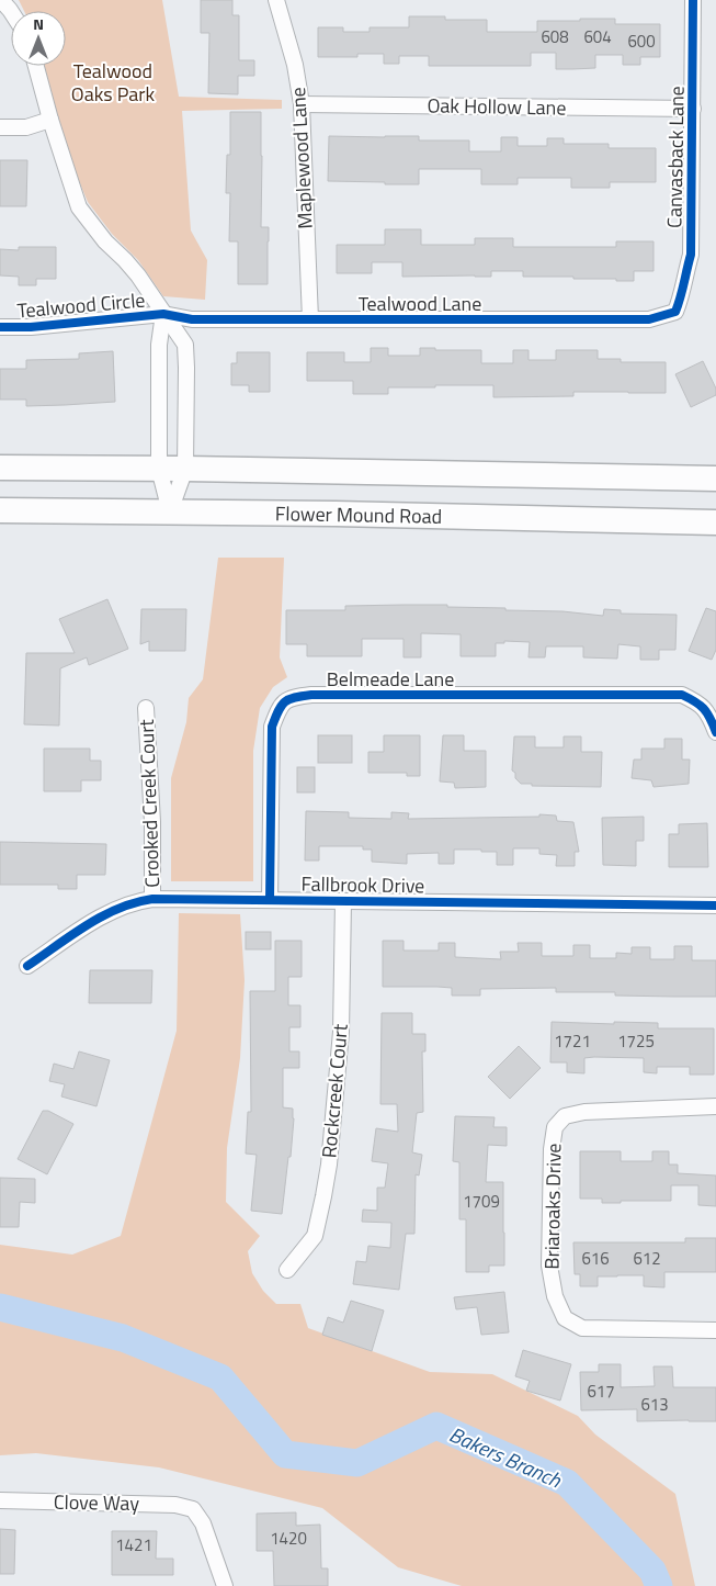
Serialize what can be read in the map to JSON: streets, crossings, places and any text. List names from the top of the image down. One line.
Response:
{"streets":{"main road":["Flower Mound Road"],"street":["Oak Hollow Lane","Canvasback Lane","Maplewood Lane","Tealwood Lane","Tealwood Circle","Belmeade Lane","Crooked Creek Court","Fallbrook Drive","Rockcreek Court","Briaroaks Drive","Clove Way"]},"crossings":[["Oak Hollow Lane","Canvasback Lane"],["Oak Hollow Lane","Maplewood Lane"],["Canvasback Lane","Tealwood Lane"],["Maplewood Lane","Tealwood Lane"],["Tealwood Lane","Tealwood Circle"],["Belmeade Lane","Fallbrook Drive"],["Crooked Creek Court","Fallbrook Drive"],["Fallbrook Drive","Rockcreek Court"]],"water":["Bakers Branch"],"parks":["Tealwood Oaks Park"],"house_numbers":["608","604","600","1721","1725","1709","616","612","617","613","1420","1421"],"north":"top"}
